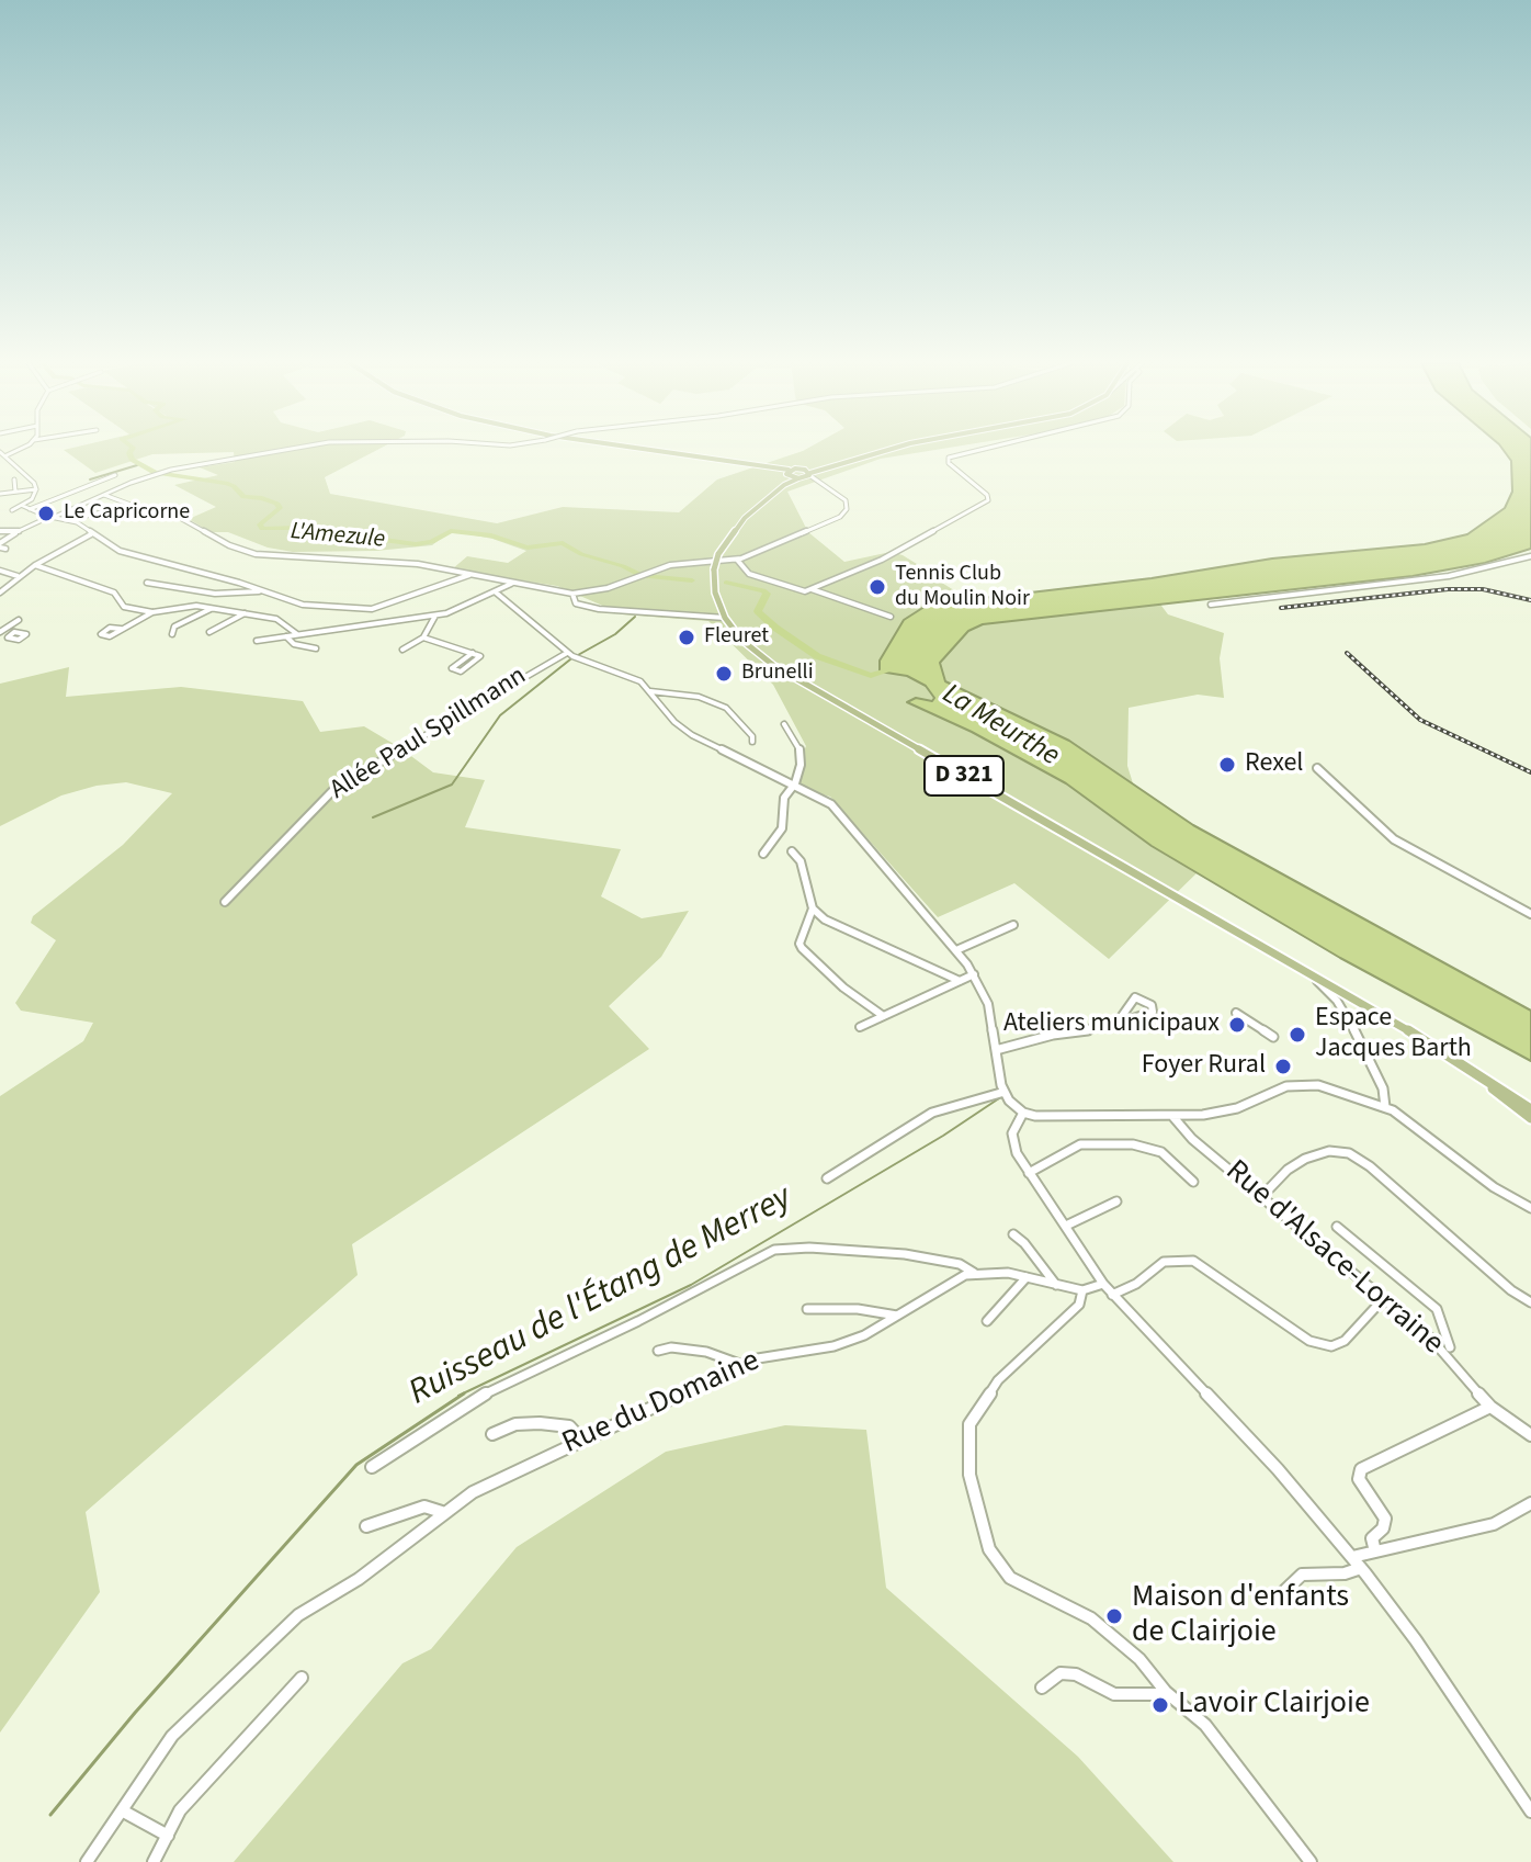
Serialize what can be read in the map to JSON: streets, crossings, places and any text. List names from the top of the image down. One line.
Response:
{"streets":{"main road":["D 321"],"street":["Allée Paul Spillmann","Rue d'Alsace-Lorraine","Rue du Domaine"]},"water":["L'Amezule","La Meurthe","Ruisseau de l'Étang de Merrey"],"places":["Le Capricorne","Tennis Club du Moulin Noir","Fleuret","Brunelli","Rexel","Ateliers municipaux","Espace Jacques Barth","Foyer Rural","Maison d'enfants de Clairjoie","Lavoir Clairjoie"]}
